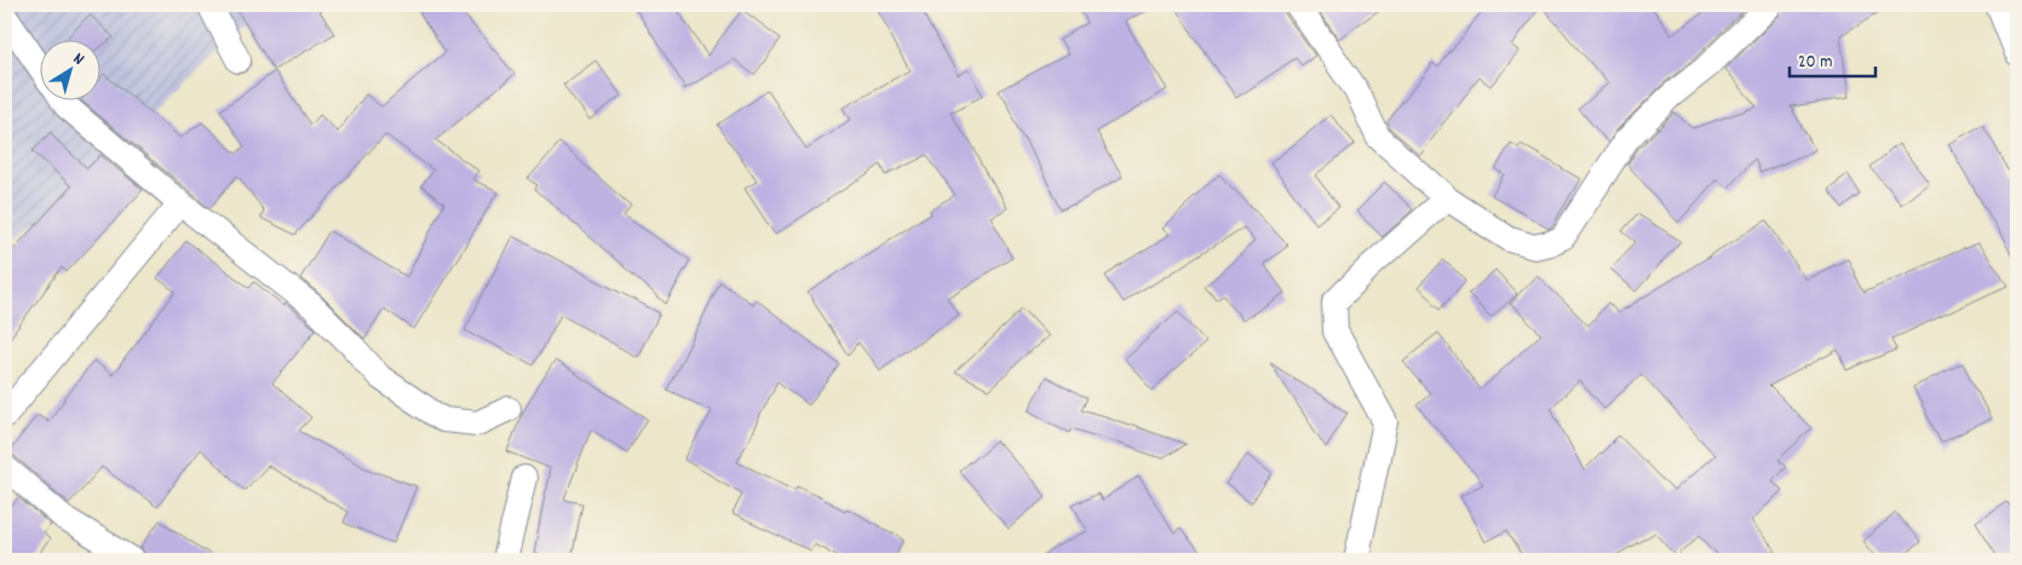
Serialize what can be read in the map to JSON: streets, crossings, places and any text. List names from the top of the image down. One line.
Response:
{"scale_bar":"20 m","north":"top right"}
